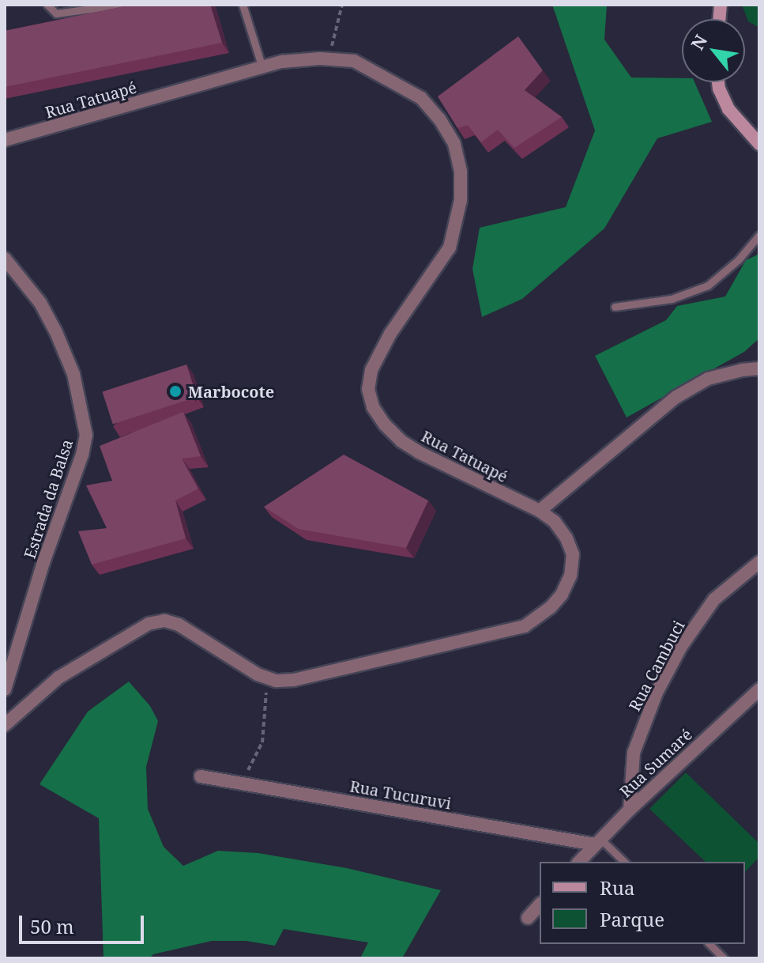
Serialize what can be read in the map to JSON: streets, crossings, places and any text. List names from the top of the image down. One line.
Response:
{"streets":{"street":["Rua Tatuapé","Estrada da Balsa","Rua Cambuci","Rua Sumaré","Rua Tucuruvi"]},"crossings":[["Rua Cambuci","Rua Sumaré"],["Rua Sumaré","Rua Tucuruvi"]],"places":["Marbocote"],"legend":["Rua","Parque"],"scale_bar":"50 m","north":"top left"}
